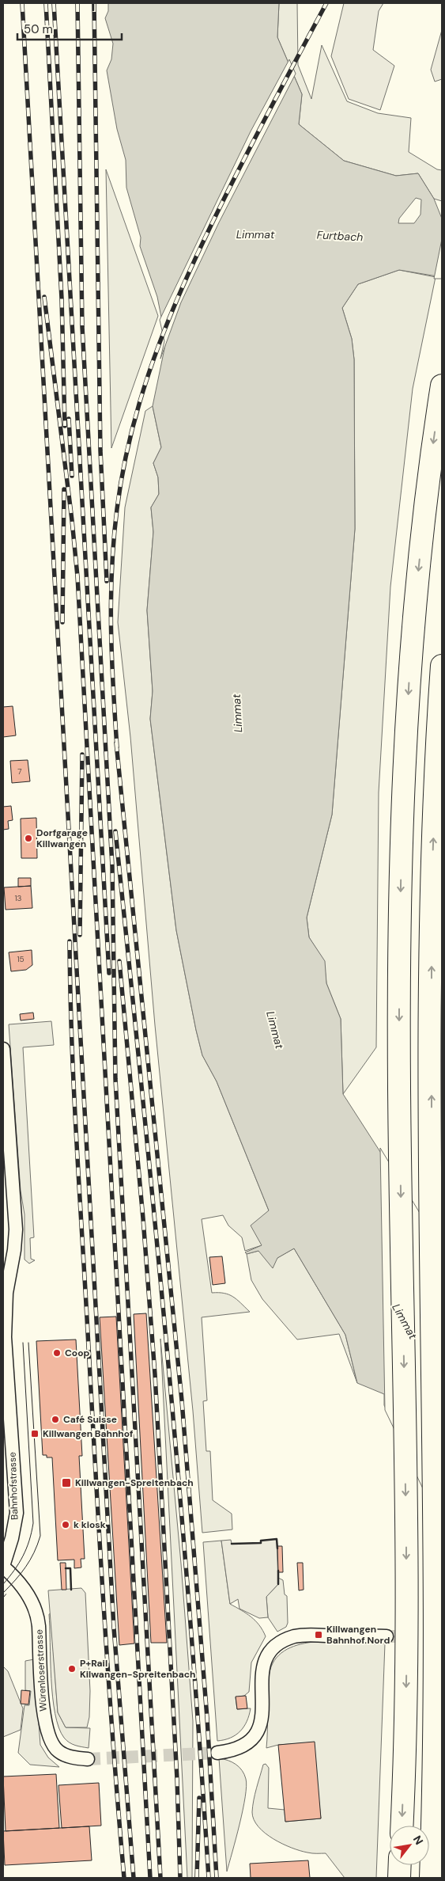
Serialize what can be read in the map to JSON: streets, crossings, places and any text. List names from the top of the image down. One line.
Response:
{"streets":{"street":["Bahnhofstrasse","Würenloserstrasse"]},"crossings":[["Bahnhofstrasse","Würenloserstrasse"]],"water":["Limmat","Furtbach"],"places":{"other":["Dorfgarage Killwangen","Coop","Café Suisse","k kiosk","P+Rail Kilwangen-Spreitenbach"],"transit":["Killwangen Bahnhof","Killwangen-Spreitenbach","Killwangen Bahnhof Nord"]},"house_numbers":["7","13","15"],"scale_bar":"50 m","north":"top right"}
